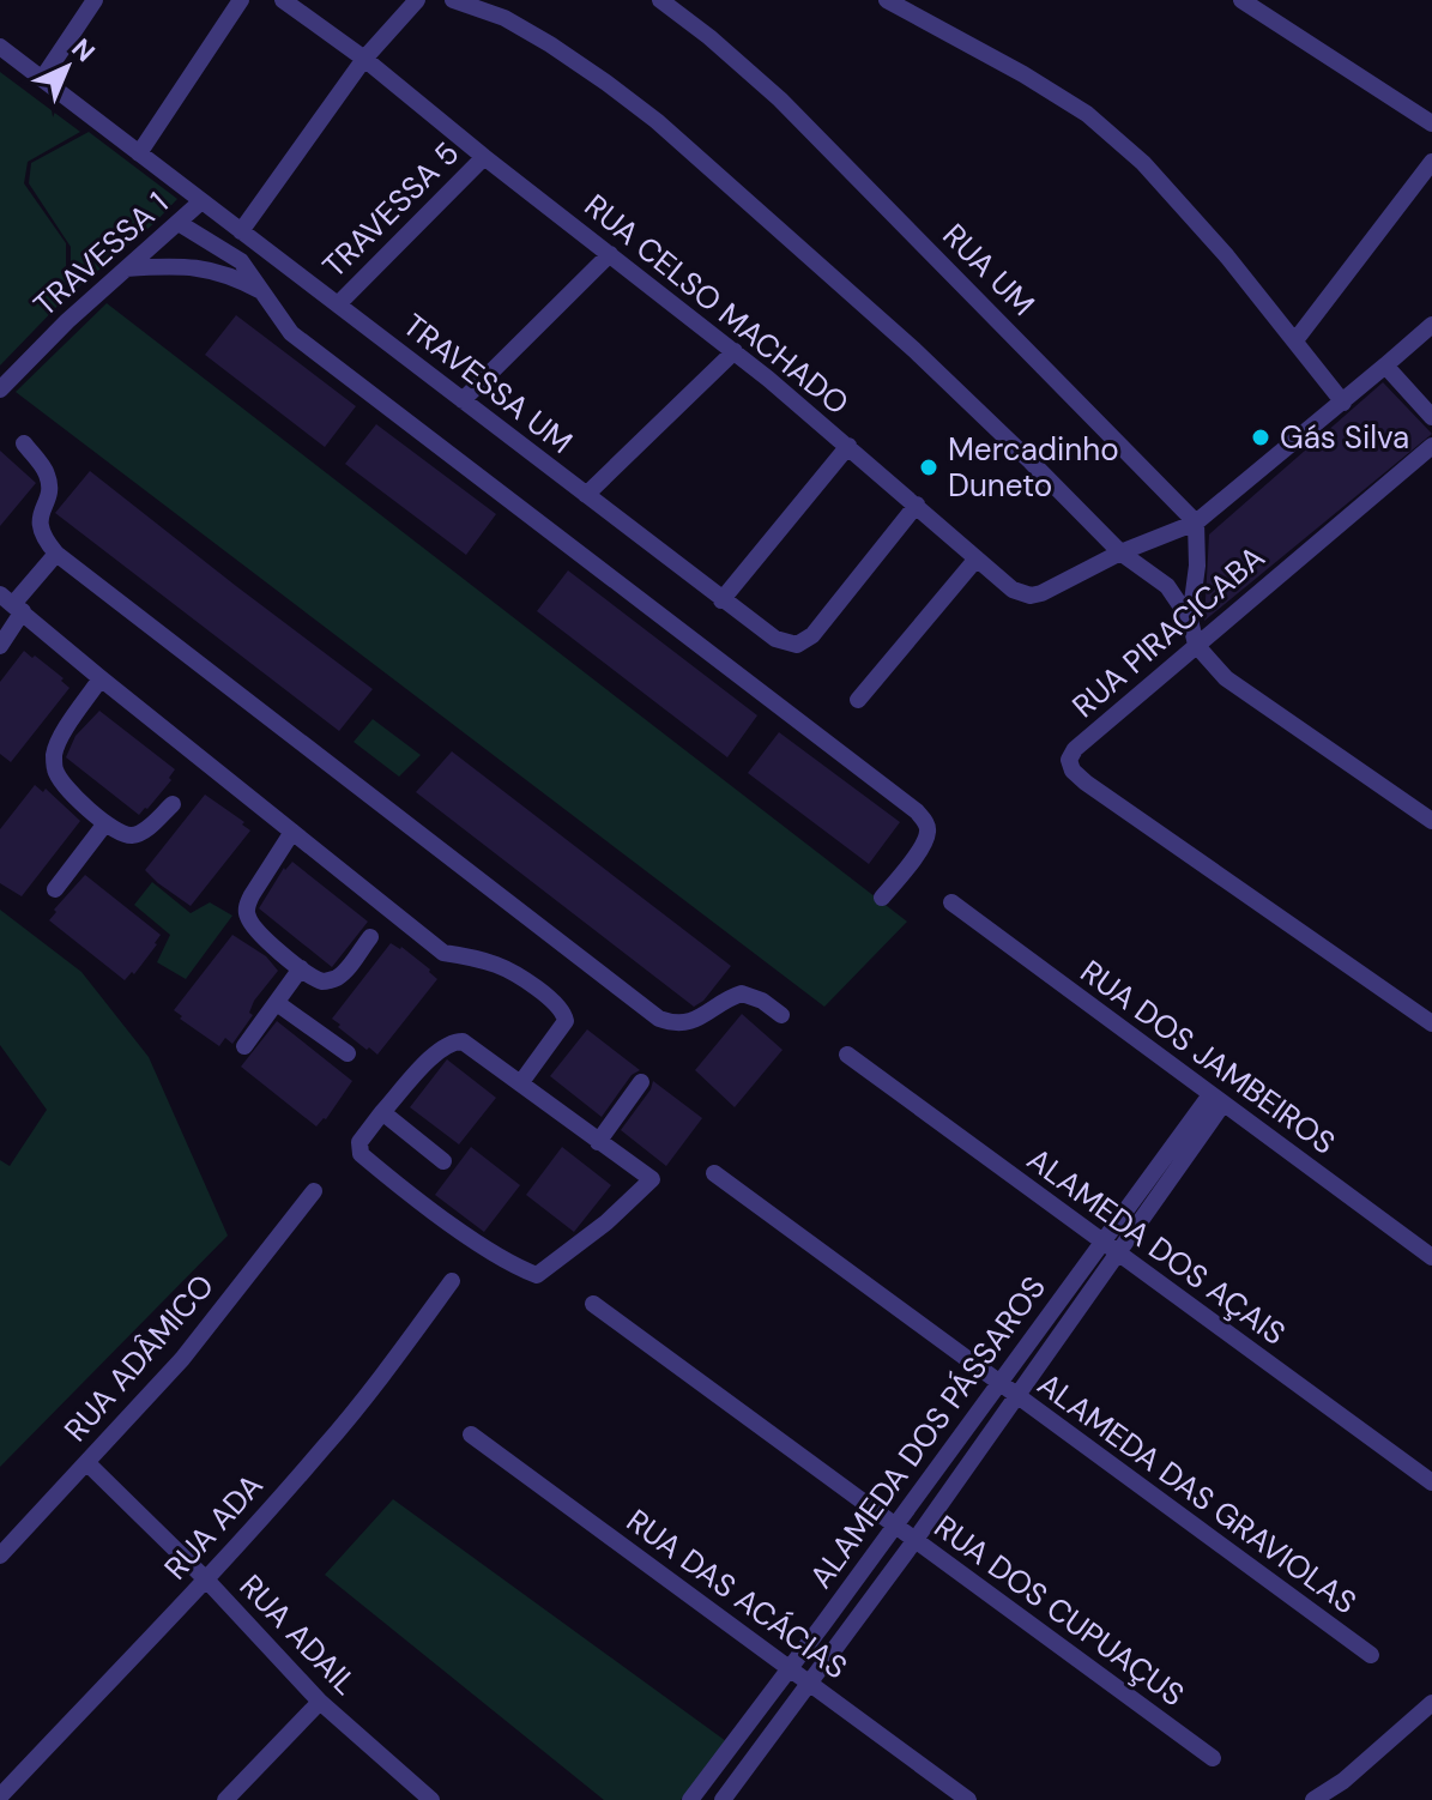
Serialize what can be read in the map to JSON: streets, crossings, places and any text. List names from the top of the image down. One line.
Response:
{"streets":{"street":["TRAVESSA 5","TRAVESSA 1","RUA UM","RUA CELSO MACHADO","TRAVESSA UM","RUA PIRACICABA","RUA DOS JAMBEIROS","ALAMEDA DOS AÇAIS","RUA ADÂMICO","ALAMEDA DOS PÁSSAROS","ALAMEDA DAS GRAVIOLAS","RUA ADA","RUA DAS ACÁCIAS","RUA DOS CUPUAÇUS","RUA ADAIL"]},"crossings":[["TRAVESSA 5","RUA CELSO MACHADO"],["TRAVESSA 5","TRAVESSA UM"],["TRAVESSA 1","TRAVESSA UM"],["RUA CELSO MACHADO","TRAVESSA UM"],["RUA DOS JAMBEIROS","ALAMEDA DOS PÁSSAROS"],["ALAMEDA DOS AÇAIS","ALAMEDA DOS PÁSSAROS"],["RUA ADÂMICO","RUA ADAIL"],["ALAMEDA DOS PÁSSAROS","ALAMEDA DAS GRAVIOLAS"],["ALAMEDA DOS PÁSSAROS","RUA DAS ACÁCIAS"],["ALAMEDA DOS PÁSSAROS","RUA DOS CUPUAÇUS"],["RUA ADA","RUA ADAIL"]],"places":["Gás Silva","Mercadinho Duneto"],"north":"top right"}
